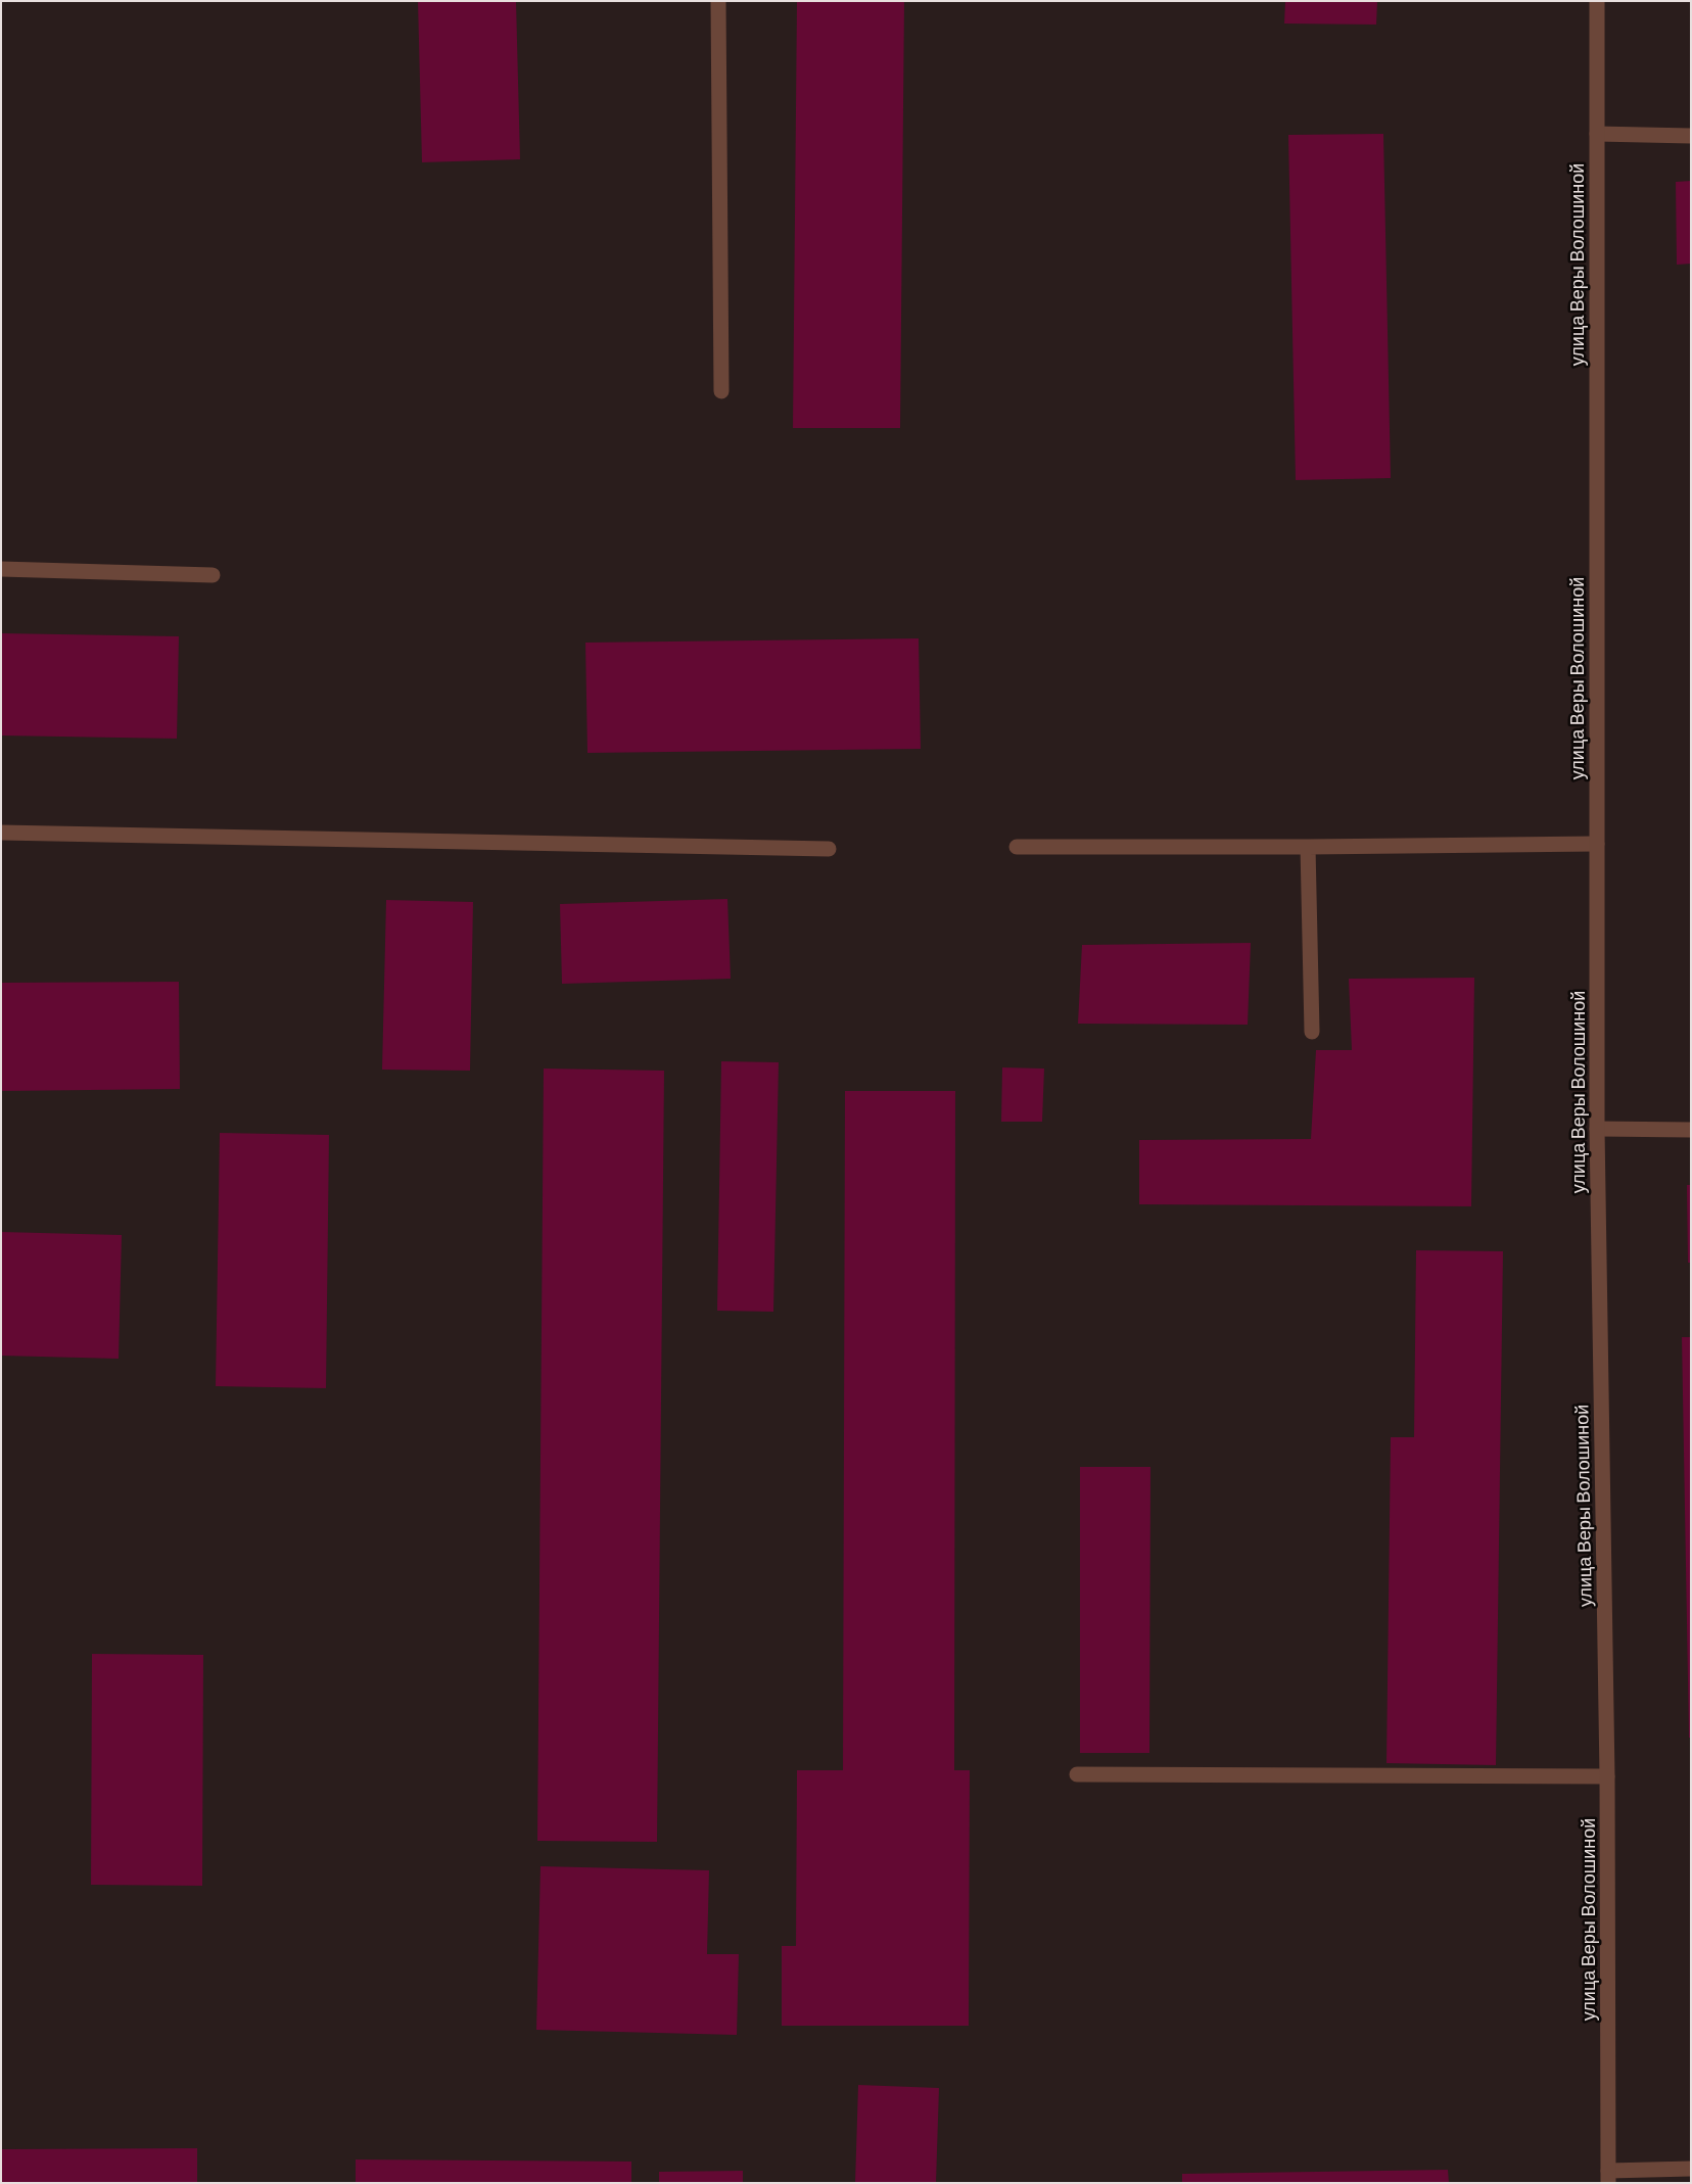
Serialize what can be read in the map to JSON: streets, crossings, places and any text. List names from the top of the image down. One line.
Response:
{"streets":{"street":["улица Веры Волошиной"]}}
